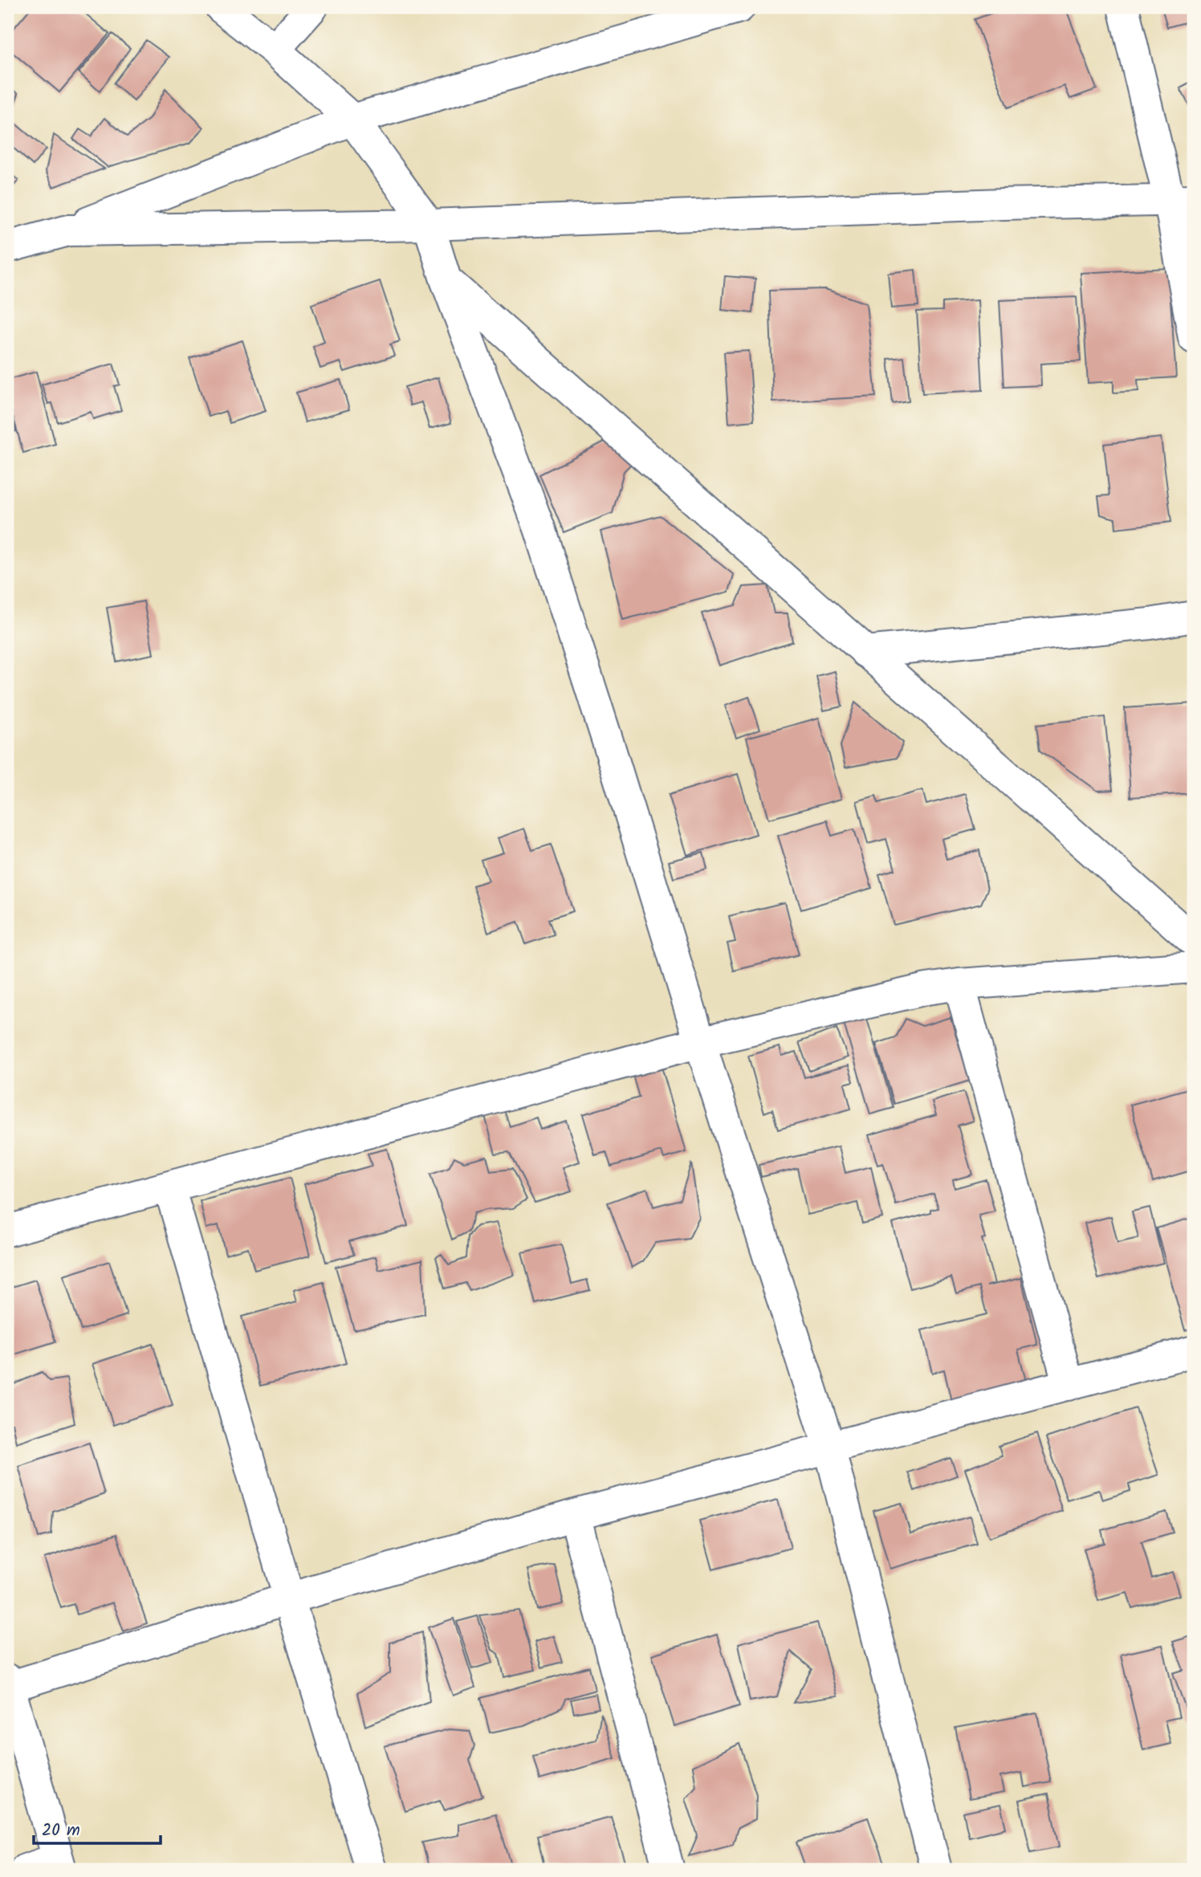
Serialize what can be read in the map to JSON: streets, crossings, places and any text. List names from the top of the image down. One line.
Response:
{"scale_bar":"20 m"}
